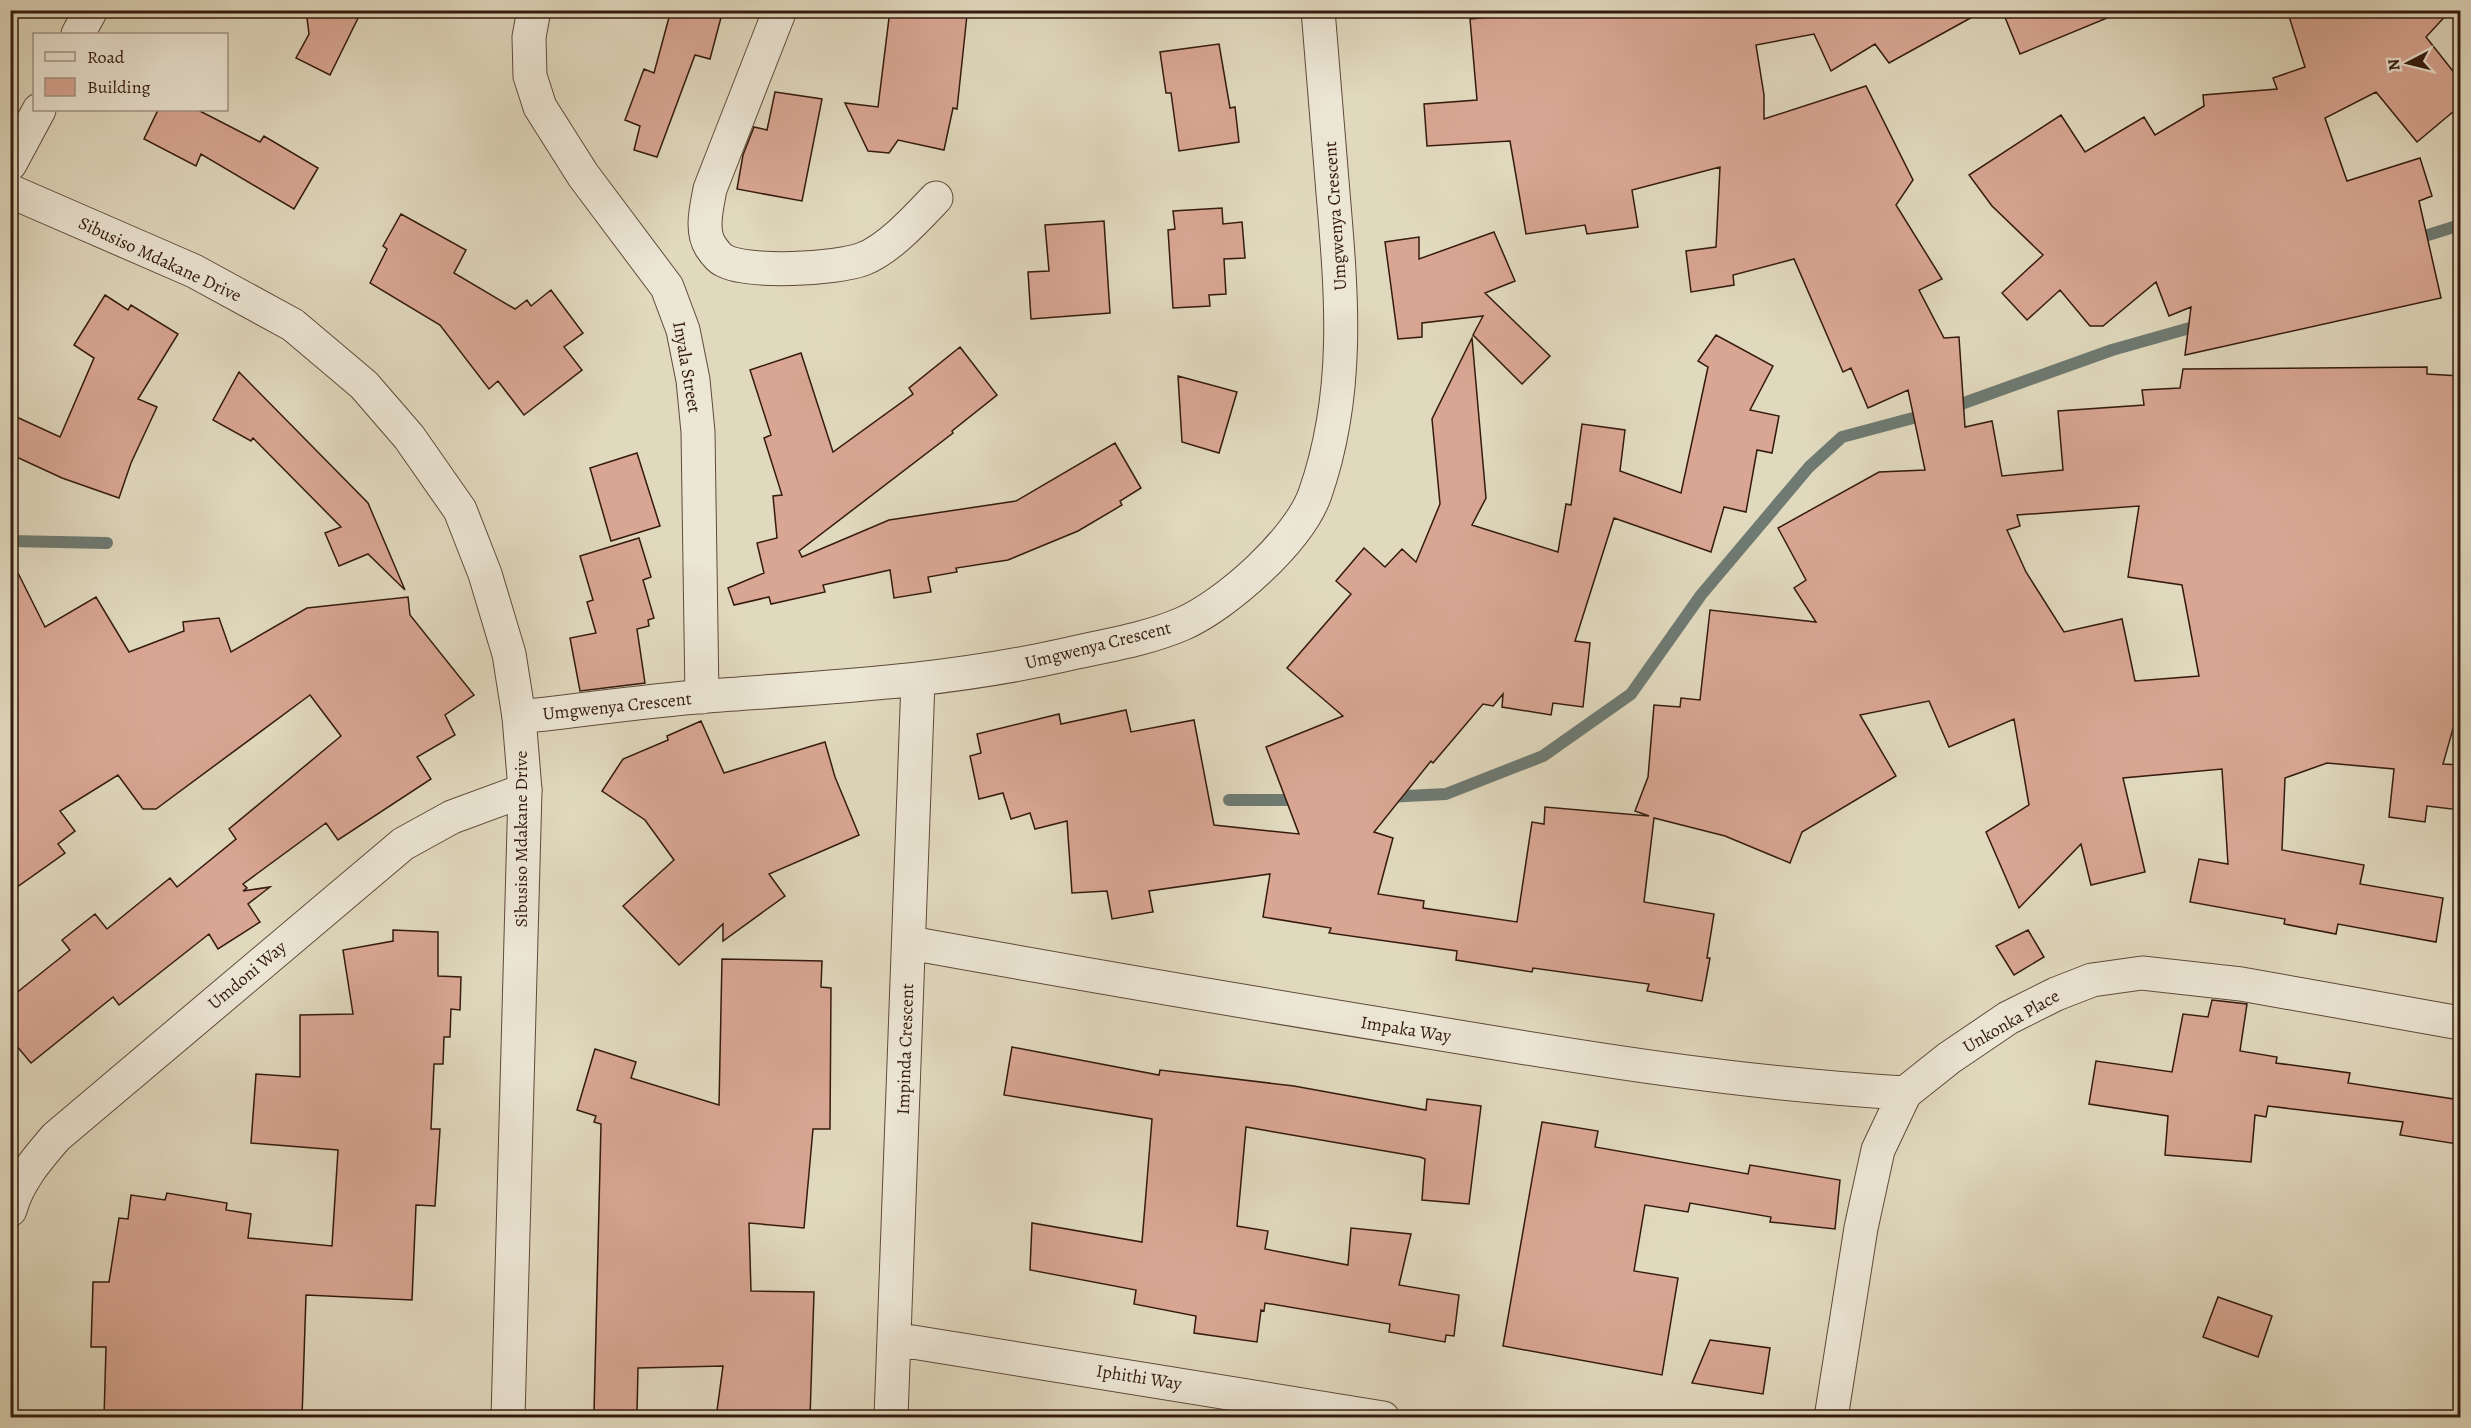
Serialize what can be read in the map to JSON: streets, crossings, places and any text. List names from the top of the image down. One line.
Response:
{"streets":{"street":["Umgwenya Crescent","Sibusiso Mdakane Drive","Inyala Street","Umdoni Way","Unkonka Place","Impaka Way","Impinda Crescent","Iphithi Way"]},"crossings":[["Umgwenya Crescent","Sibusiso Mdakane Drive"],["Umgwenya Crescent","Inyala Street"],["Umgwenya Crescent","Impinda Crescent"],["Sibusiso Mdakane Drive","Umdoni Way"],["Unkonka Place","Impaka Way"],["Impaka Way","Impinda Crescent"],["Impinda Crescent","Iphithi Way"]],"legend":["Road","Building"],"north":"left"}
